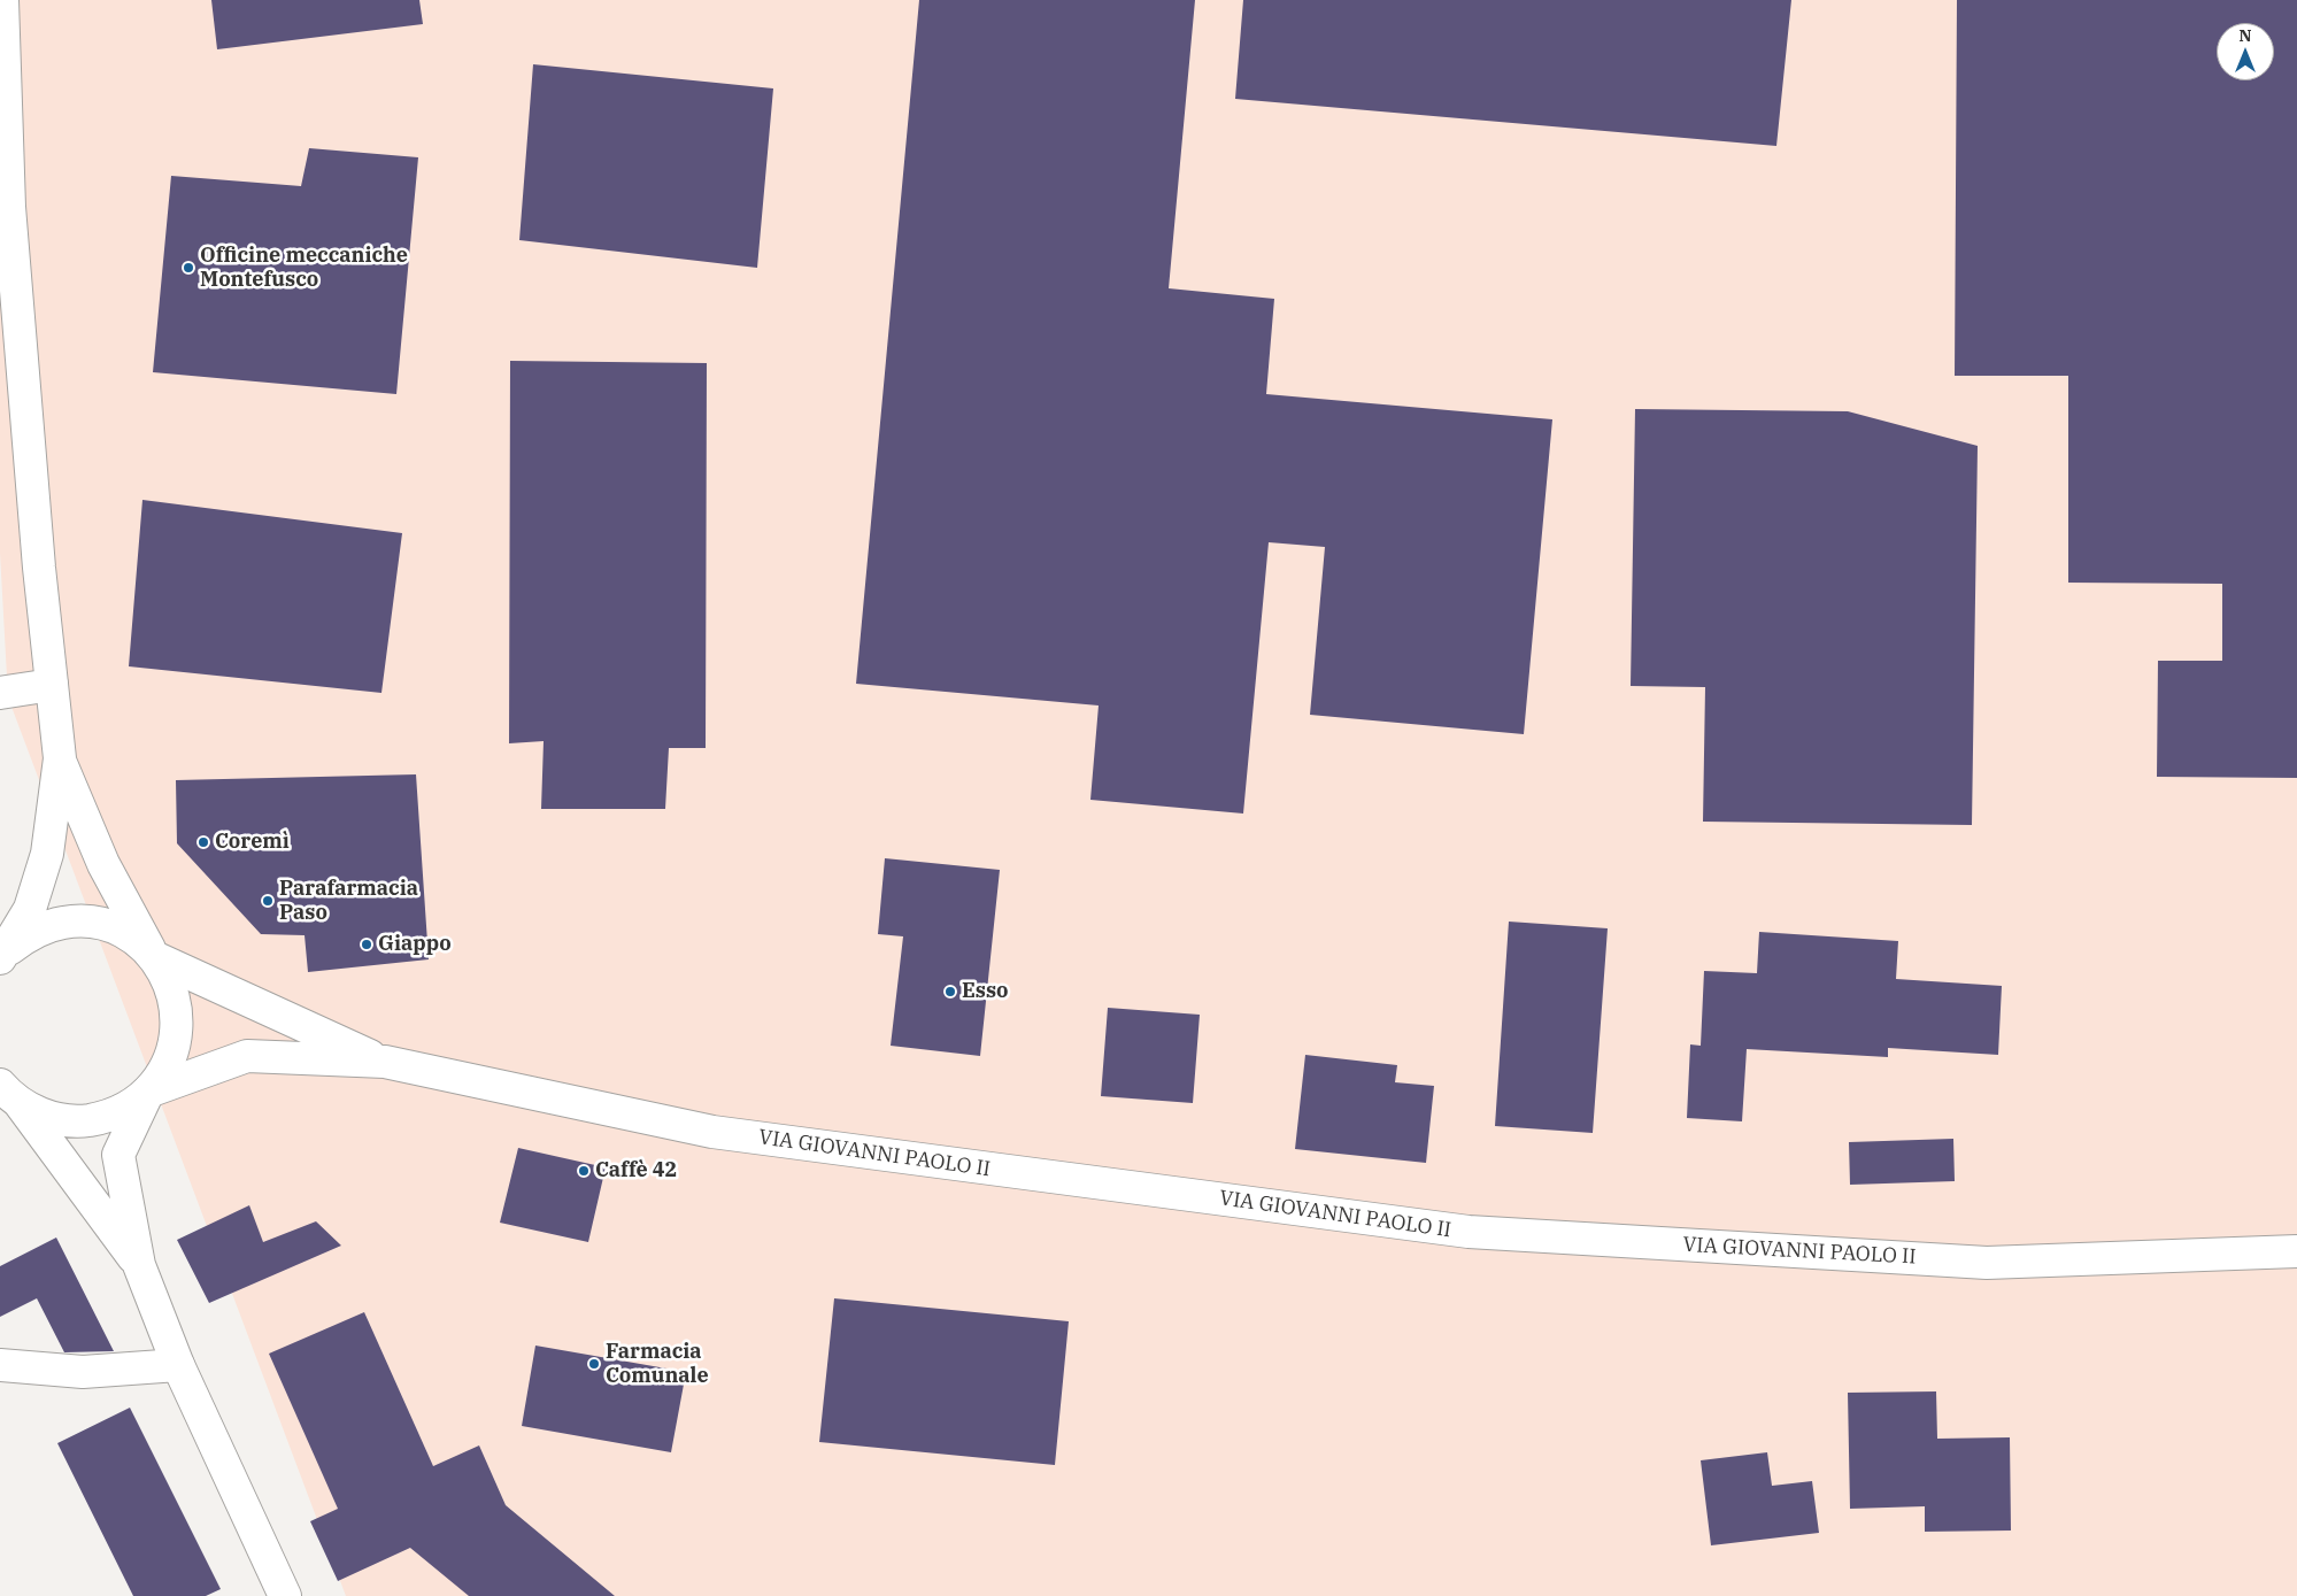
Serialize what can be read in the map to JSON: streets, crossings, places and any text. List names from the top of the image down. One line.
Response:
{"streets":{"street":["VIA GIOVANNI PAOLO II"]},"places":["Officine meccaniche Montefusco","Coremì","Parafarmacia Paso","Giappo","Esso","Caffè 42","Farmacia Comunale"],"north":"top"}
